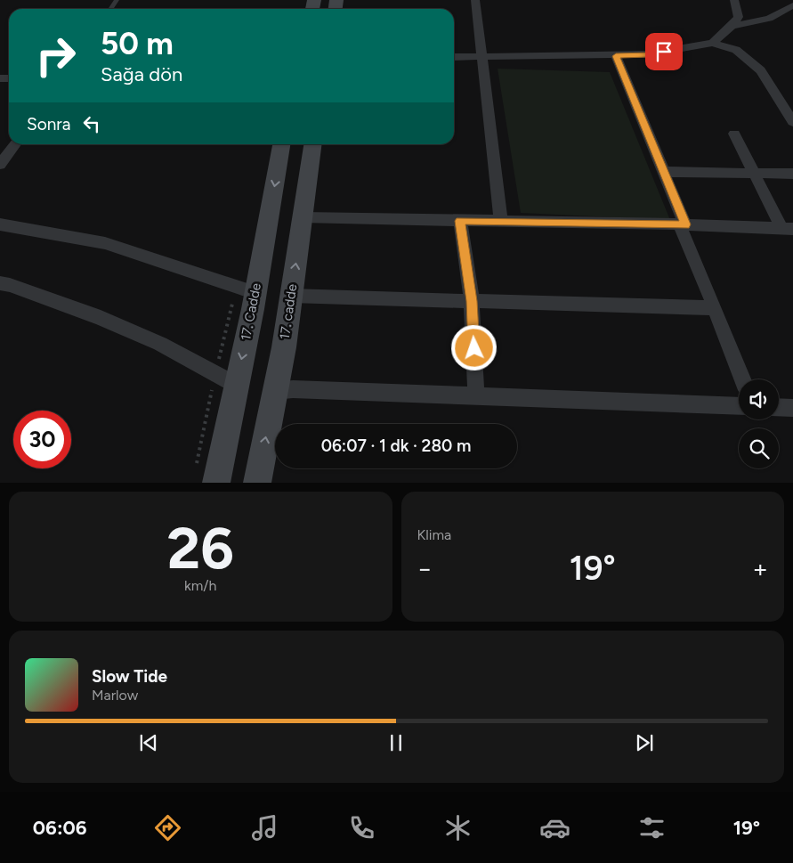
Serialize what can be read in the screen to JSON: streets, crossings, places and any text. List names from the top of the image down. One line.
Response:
{"streets":{"street":["17. Cadde","17. cadde"]},"one_way":["17. Cadde"],"page":{"turn":["50 m","Sağa dön"],"then":"Sonra","limit":"30","trip":"06:07 · 1 dk · 280 m","tile":[["26","km/h"],"Klima"],"heat":["−","19°","+"],"song":["Slow Tide","Marlow"],"tabs":["06:06","19°"]}}
